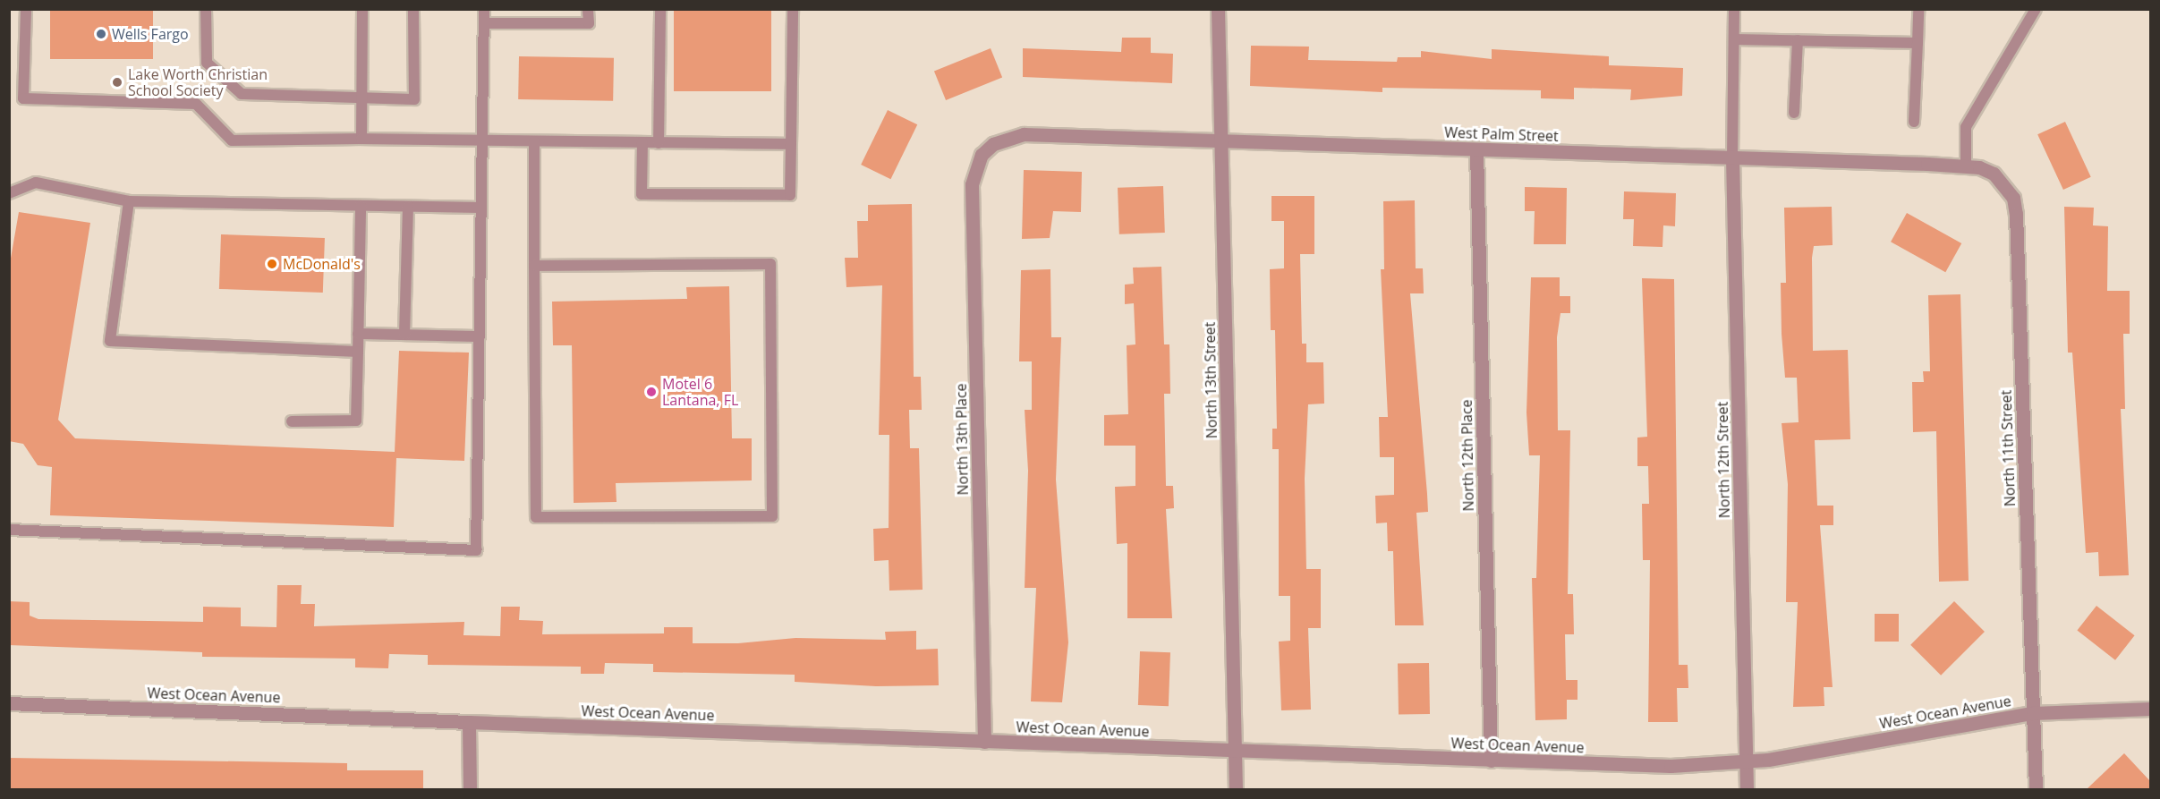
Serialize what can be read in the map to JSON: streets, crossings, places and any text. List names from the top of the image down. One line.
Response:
{"streets":{"street":["West Palm Street","North 13th Street","North 13th Place","North 11th Street","North 12th Place","North 12th Street","West Ocean Avenue"]},"crossings":[["West Palm Street","North 13th Street"],["West Palm Street","North 13th Place"],["West Palm Street","North 11th Street"],["West Palm Street","North 12th Place"],["West Palm Street","North 12th Street"],["North 13th Street","West Ocean Avenue"],["North 13th Place","West Ocean Avenue"],["North 11th Street","West Ocean Avenue"],["North 12th Place","West Ocean Avenue"],["North 12th Street","West Ocean Avenue"]],"places":["Wells Fargo","Lake Worth Christian School Society","McDonald's","Motel 6 Lantana, FL"]}
